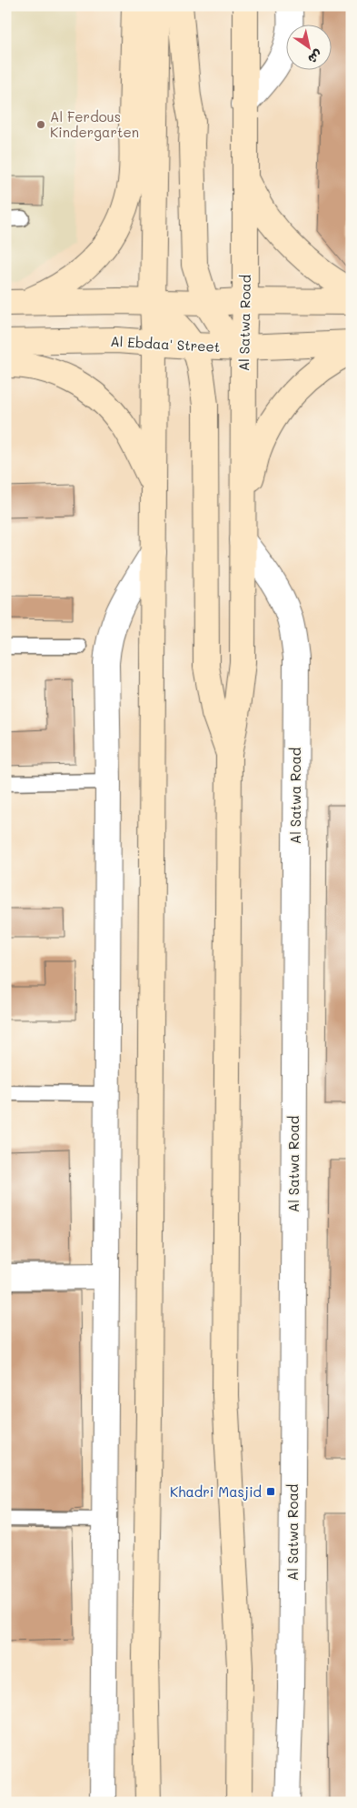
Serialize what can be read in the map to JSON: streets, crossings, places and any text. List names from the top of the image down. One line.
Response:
{"streets":{"main road":["Al Satwa Road","Al Ebdaa' Street"]},"crossings":[["Al Satwa Road","Al Ebdaa' Street"]],"places":{"other":["Al Ferdous Kindergarten"],"transit":["Khadri Masjid"]},"north":"bottom right"}
